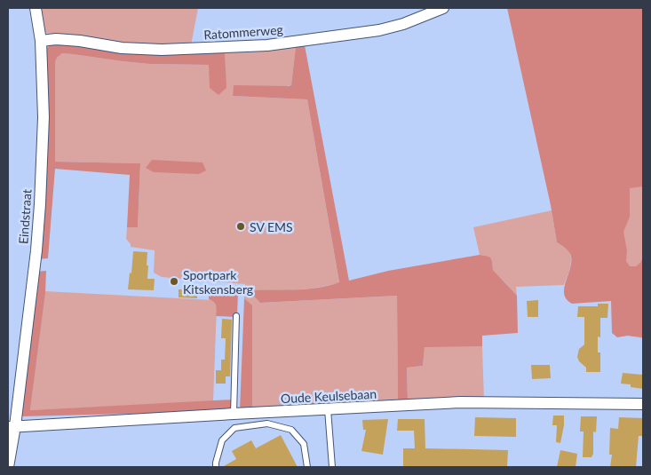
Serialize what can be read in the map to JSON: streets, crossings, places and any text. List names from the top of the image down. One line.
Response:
{"streets":{"street":["Ratommerweg","Eindstraat","Oude Keulsebaan"]},"crossings":[["Ratommerweg","Eindstraat"],["Eindstraat","Oude Keulsebaan"]],"places":["SV EMS","Sportpark Kitskensberg"]}
